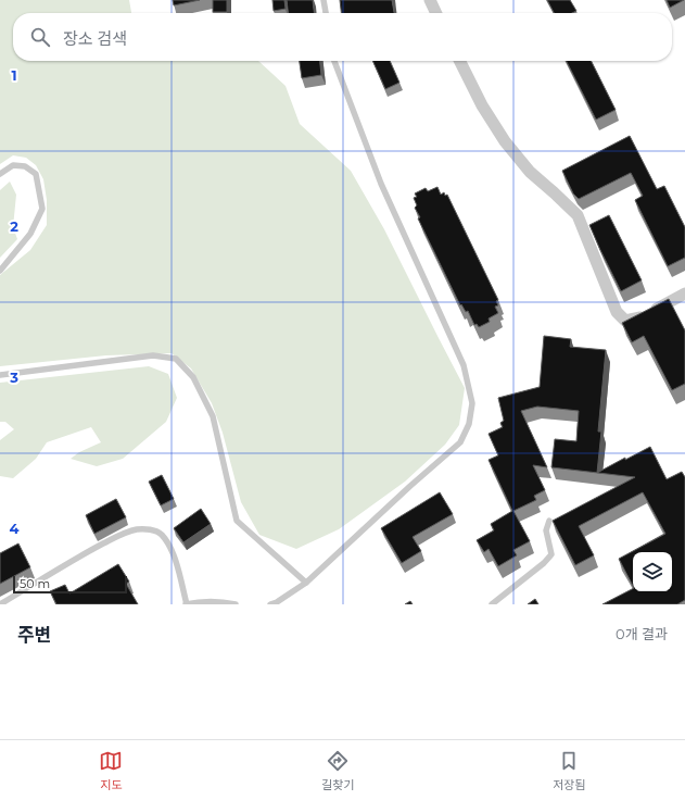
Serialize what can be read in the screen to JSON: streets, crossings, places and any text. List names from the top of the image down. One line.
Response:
{"scale_bar":"50 m","page":{"search":"장소 검색","scale":"50 m","heading":["주변","0개 결과"],"nav":["지도","길찾기","저장됨"]},"grid":{"rows":["1","2","3","4"]}}
